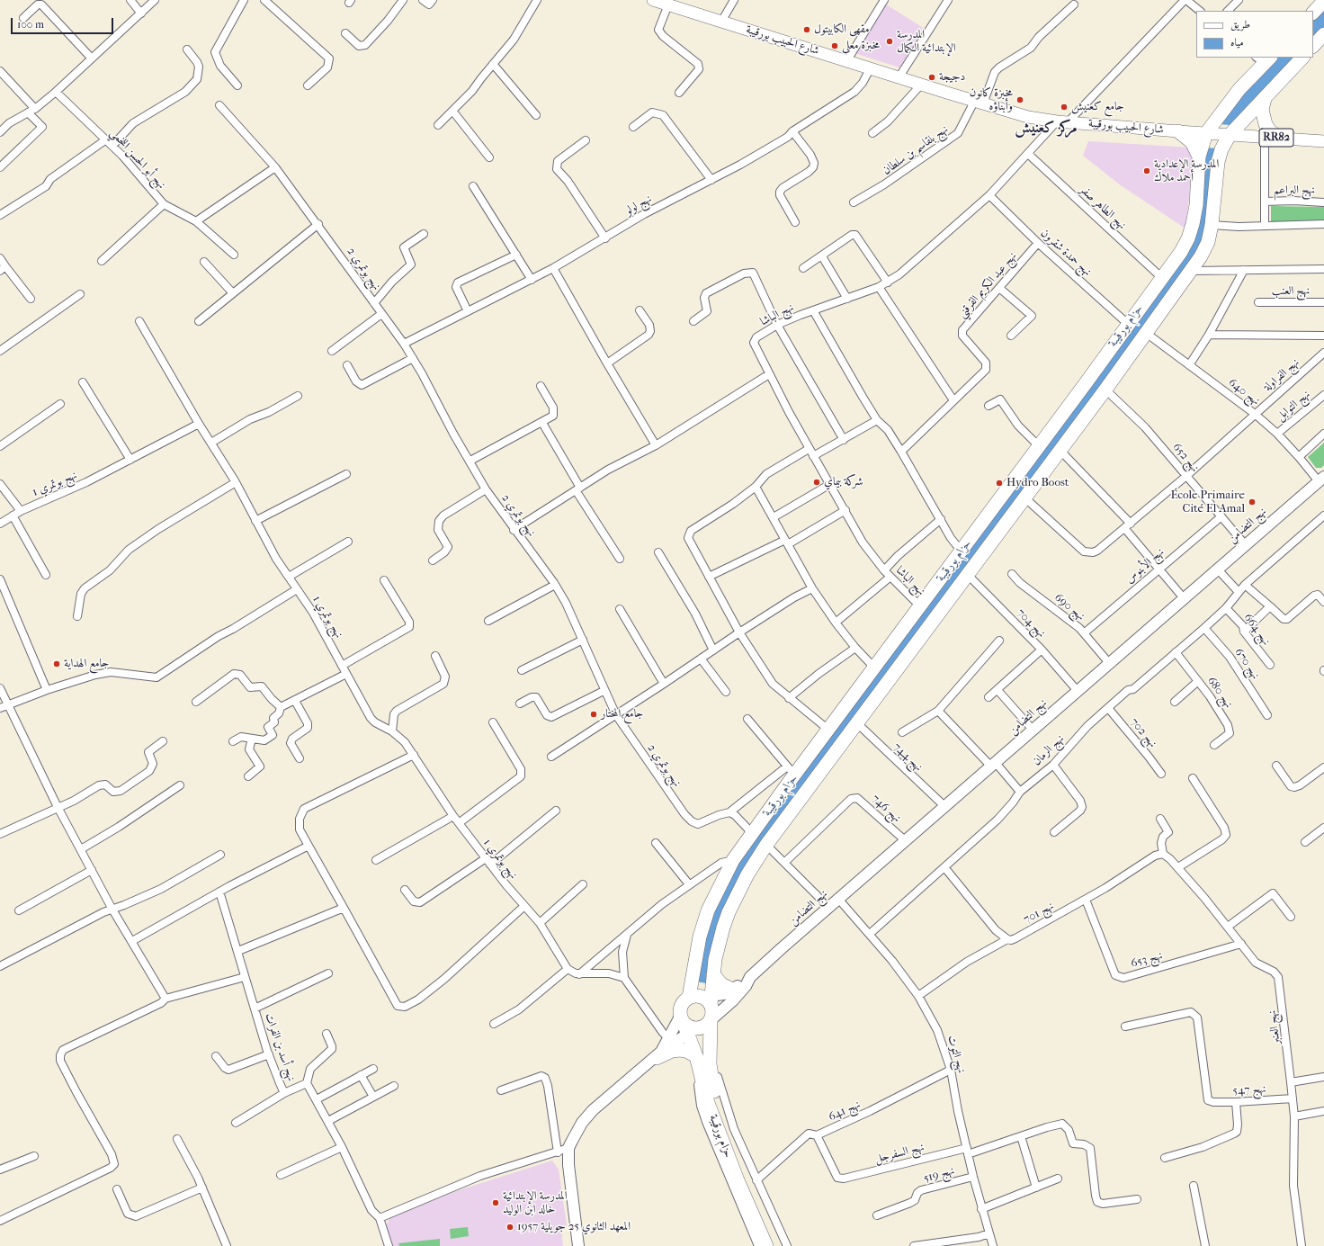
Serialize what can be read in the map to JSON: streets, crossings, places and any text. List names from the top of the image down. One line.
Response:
{"streets":{"highway":["حزام بورقيبة"],"main road":["شارع الحبيب بورقيبة","RR82"],"street":["نهج بلقاسم بن سلطان","نهج أبو الحسن اللخمي","نهج البراعم","نهج لولو","نهج الطاهر صفر","نهج حمدة شقرون","نهج بوتمري 2","نهج عبد الكريم القرقني","نهج العنب","نهج الباشا","نهج الفراولة","نهج 640","نهج التوابل","نهج 652","نهج بوتمري 1","نهج التضامن","نهج الأبنوس","نهج 690","نهج 704","نهج 664","نهج 670","نهج 680","نهج 702","نهج الرمان","نهج 744","نهج 746","نهج 701","نهج 653","نهج العنبر","نهج أسد بن الفرات","نهج التوت","نهج 547","نهج 641","نهج السفرجل","نهج 519"]},"crossings":[["شارع الحبيب بورقيبة","RR82"],["شارع الحبيب بورقيبة","نهج بلقاسم بن سلطان"],["شارع الحبيب بورقيبة","نهج لولو"],["شارع الحبيب بورقيبة","نهج الباشا"],["نهج لولو","نهج بوتمري 2"],["نهج الطاهر صفر","نهج الباشا"],["نهج حمدة شقرون","نهج عبد الكريم القرقني"],["نهج حمدة شقرون","نهج الباشا"],["نهج الفراولة","نهج 640"],["نهج الفراولة","نهج 652"],["نهج 640","نهج التوابل"],["نهج 640","نهج التضامن"],["نهج 652","نهج التضامن"],["نهج 652","نهج الأبنوس"],["نهج التضامن","نهج 690"],["نهج التضامن","نهج 704"],["نهج التضامن","نهج 744"],["نهج التضامن","نهج 746"],["نهج التضامن","نهج التوت"],["نهج التضامن","حزام بورقيبة"],["نهج الأبنوس","نهج 690"],["نهج 664","نهج الرمان"],["نهج 670","نهج الرمان"],["نهج 680","نهج الرمان"],["نهج 702","نهج الرمان"],["نهج الرمان","نهج التوت"],["نهج 701","نهج 653"],["نهج 701","نهج العنبر"],["نهج 701","نهج التوت"],["نهج 653","نهج العنبر"],["نهج العنبر","نهج 547"],["نهج التوت","نهج 641"],["نهج التوت","نهج السفرجل"],["نهج التوت","نهج 519"],["نهج 641","نهج السفرجل"]],"districts":["مركز كعنيش"],"water":["حزام بورقيبة"],"places":["مقهى الكابيتول","المدرسة الإبتدائية الكمال","مخبزة معلى","دجيجة","مخبزة كانون وأبناؤه","جامع كعنيش","المدرسة الإعدادية أحمد ملاك","شركة بيماي","Hydro Boost","École Primaire Cité El Amal","جامع الهداية","جامع المختار","المدرسة الإبتدائية خالد ابن الوليد","المعهد الثانوي 25 جويلية 1957"],"legend":["طريق","مياه"],"scale_bar":"100 m"}
